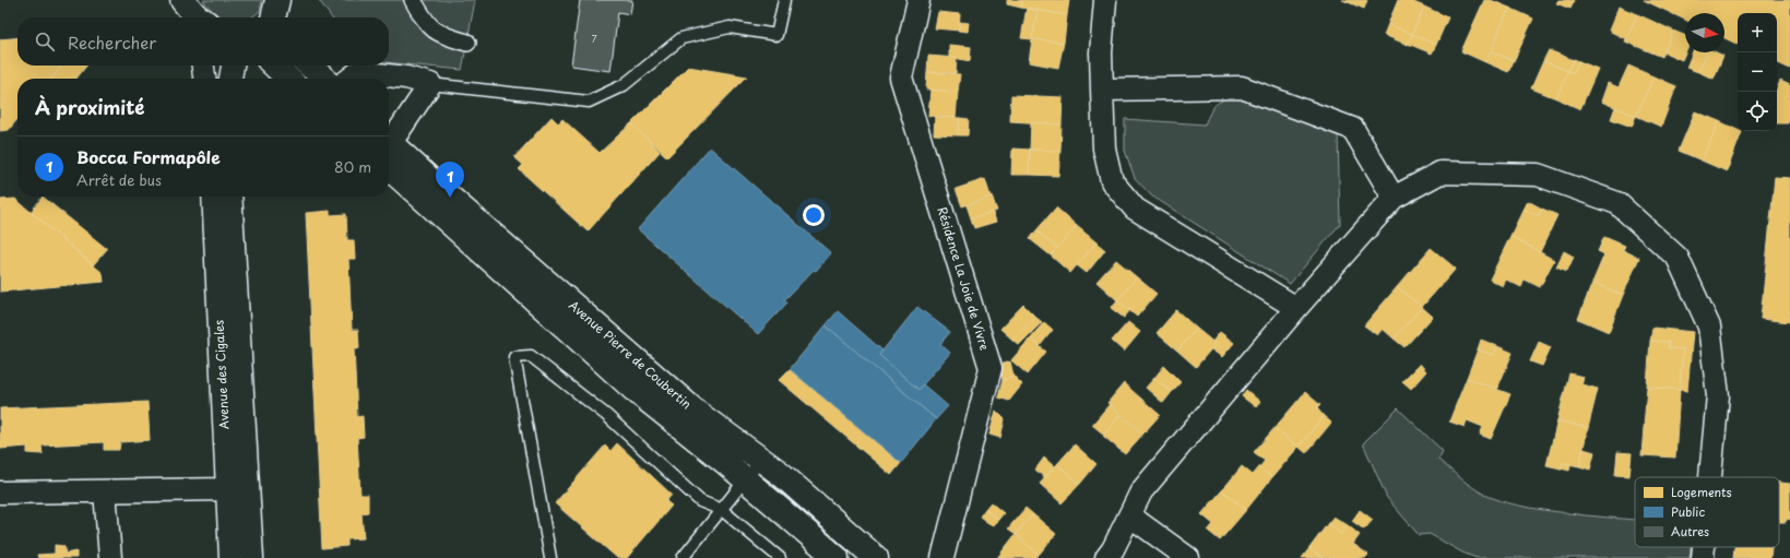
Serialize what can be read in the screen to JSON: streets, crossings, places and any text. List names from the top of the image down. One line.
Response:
{"streets":{"main road":["Avenue Pierre de Coubertin"],"street":["Résidence La Joie de Vivre","Avenue des Cigales"]},"house_numbers":["7"],"legend":["Logements","Public","Autres"],"north":"right","page":{"map_buttons":["+","−"],"search":"Rechercher","heading":"À proximité","list":[{"mark":"1","name":"Bocca Formapôle","note":"Arrêt de bus","value":"80 m"}],"pins":"1"}}
